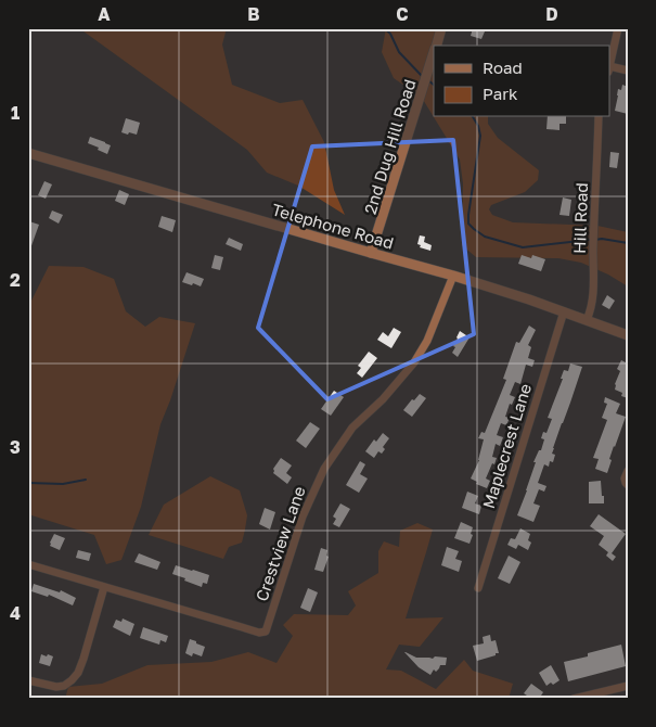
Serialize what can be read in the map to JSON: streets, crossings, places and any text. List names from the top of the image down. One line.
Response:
{"streets":{"street":["2nd Dug Hill Road","Hill Road","Telephone Road","Maplecrest Lane","Crestview Lane"]},"crossings":[["2nd Dug Hill Road","Telephone Road"],["Hill Road","Telephone Road"],["Telephone Road","Maplecrest Lane"],["Telephone Road","Crestview Lane"]],"legend":["Road","Park"],"grid":{"columns":["A","B","C","D"],"rows":["1","2","3","4"]}}
